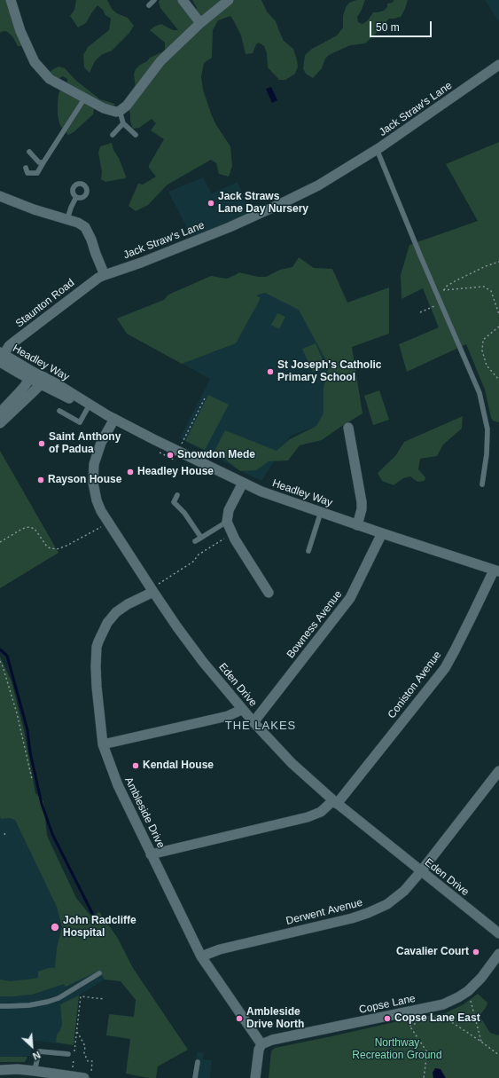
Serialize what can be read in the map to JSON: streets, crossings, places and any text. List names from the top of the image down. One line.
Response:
{"streets":{"street":["Jack Straw's Lane","Staunton Road","Headley Way","Bowness Avenue","Eden Drive","Coniston Avenue","Ambleside Drive","Derwent Avenue","Copse Lane"]},"crossings":[["Jack Straw's Lane","Staunton Road"],["Staunton Road","Headley Way"],["Headley Way","Bowness Avenue"],["Headley Way","Eden Drive"],["Headley Way","Coniston Avenue"],["Bowness Avenue","Eden Drive"],["Eden Drive","Coniston Avenue"],["Eden Drive","Ambleside Drive"],["Eden Drive","Derwent Avenue"],["Coniston Avenue","Ambleside Drive"],["Ambleside Drive","Derwent Avenue"],["Ambleside Drive","Copse Lane"]],"districts":["THE LAKES"],"parks":["Northway Recreation Ground"],"places":["Jack Straws Lane Day Nursery","St Joseph's Catholic Primary School","Saint Anthony of Padua","Snowdon Mede","Headley House","Rayson House","Kendal House","John Radcliffe Hospital","Cavalier Court","Ambleside Drive North","Copse Lane East"],"scale_bar":"50 m","north":"bottom right"}
